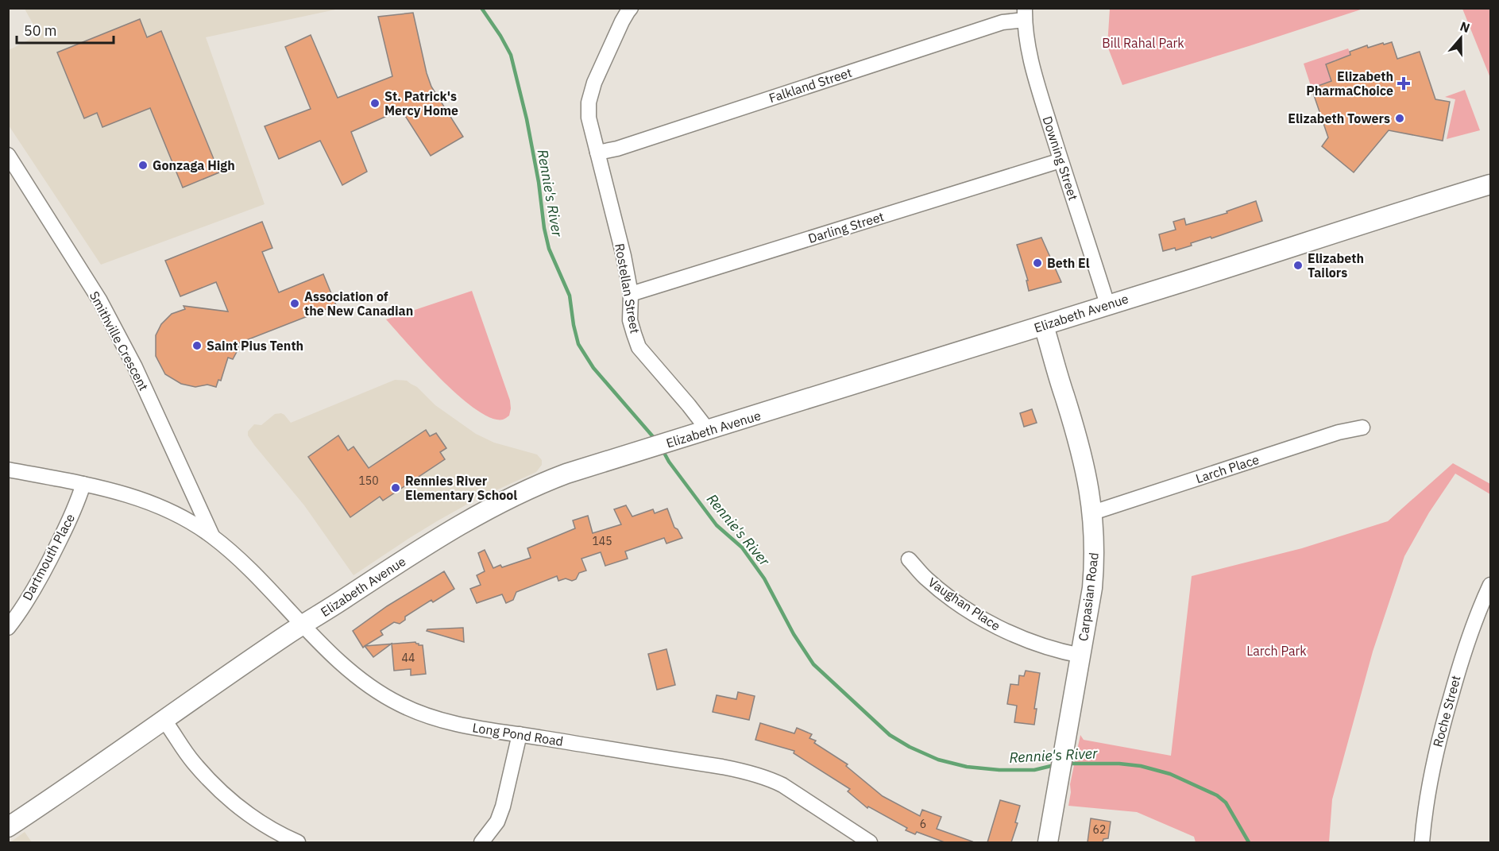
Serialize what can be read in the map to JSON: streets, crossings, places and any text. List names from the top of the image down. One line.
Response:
{"streets":{"main road":["Elizabeth Avenue","Carpasian Road"],"street":["Falkland Street","Downing Street","Darling Street","Rostellan Street","Smithville Crescent","Larch Place","Dartmouth Place","Vaughan Place","Roche Street","Long Pond Road"]},"crossings":[["Falkland Street","Downing Street"],["Falkland Street","Rostellan Street"],["Downing Street","Darling Street"],["Downing Street","Elizabeth Avenue"],["Darling Street","Rostellan Street"],["Rostellan Street","Elizabeth Avenue"],["Elizabeth Avenue","Carpasian Road"],["Elizabeth Avenue","Long Pond Road"],["Smithville Crescent","Long Pond Road"],["Larch Place","Carpasian Road"],["Dartmouth Place","Long Pond Road"],["Carpasian Road","Vaughan Place"]],"water":["Rennie's River"],"parks":["Bill Rahal Park","Larch Park"],"places":{"health":["Elizabeth PharmaChoice"],"other":["St. Patrick's Mercy Home","Elizabeth Towers","Gonzaga High","Beth El","Elizabeth Tailors","Association of the New Canadian","Saint Pius Tenth","Rennies River Elementary School"]},"house_numbers":["150","145","44","6","62"],"scale_bar":"50 m","north":"top"}
